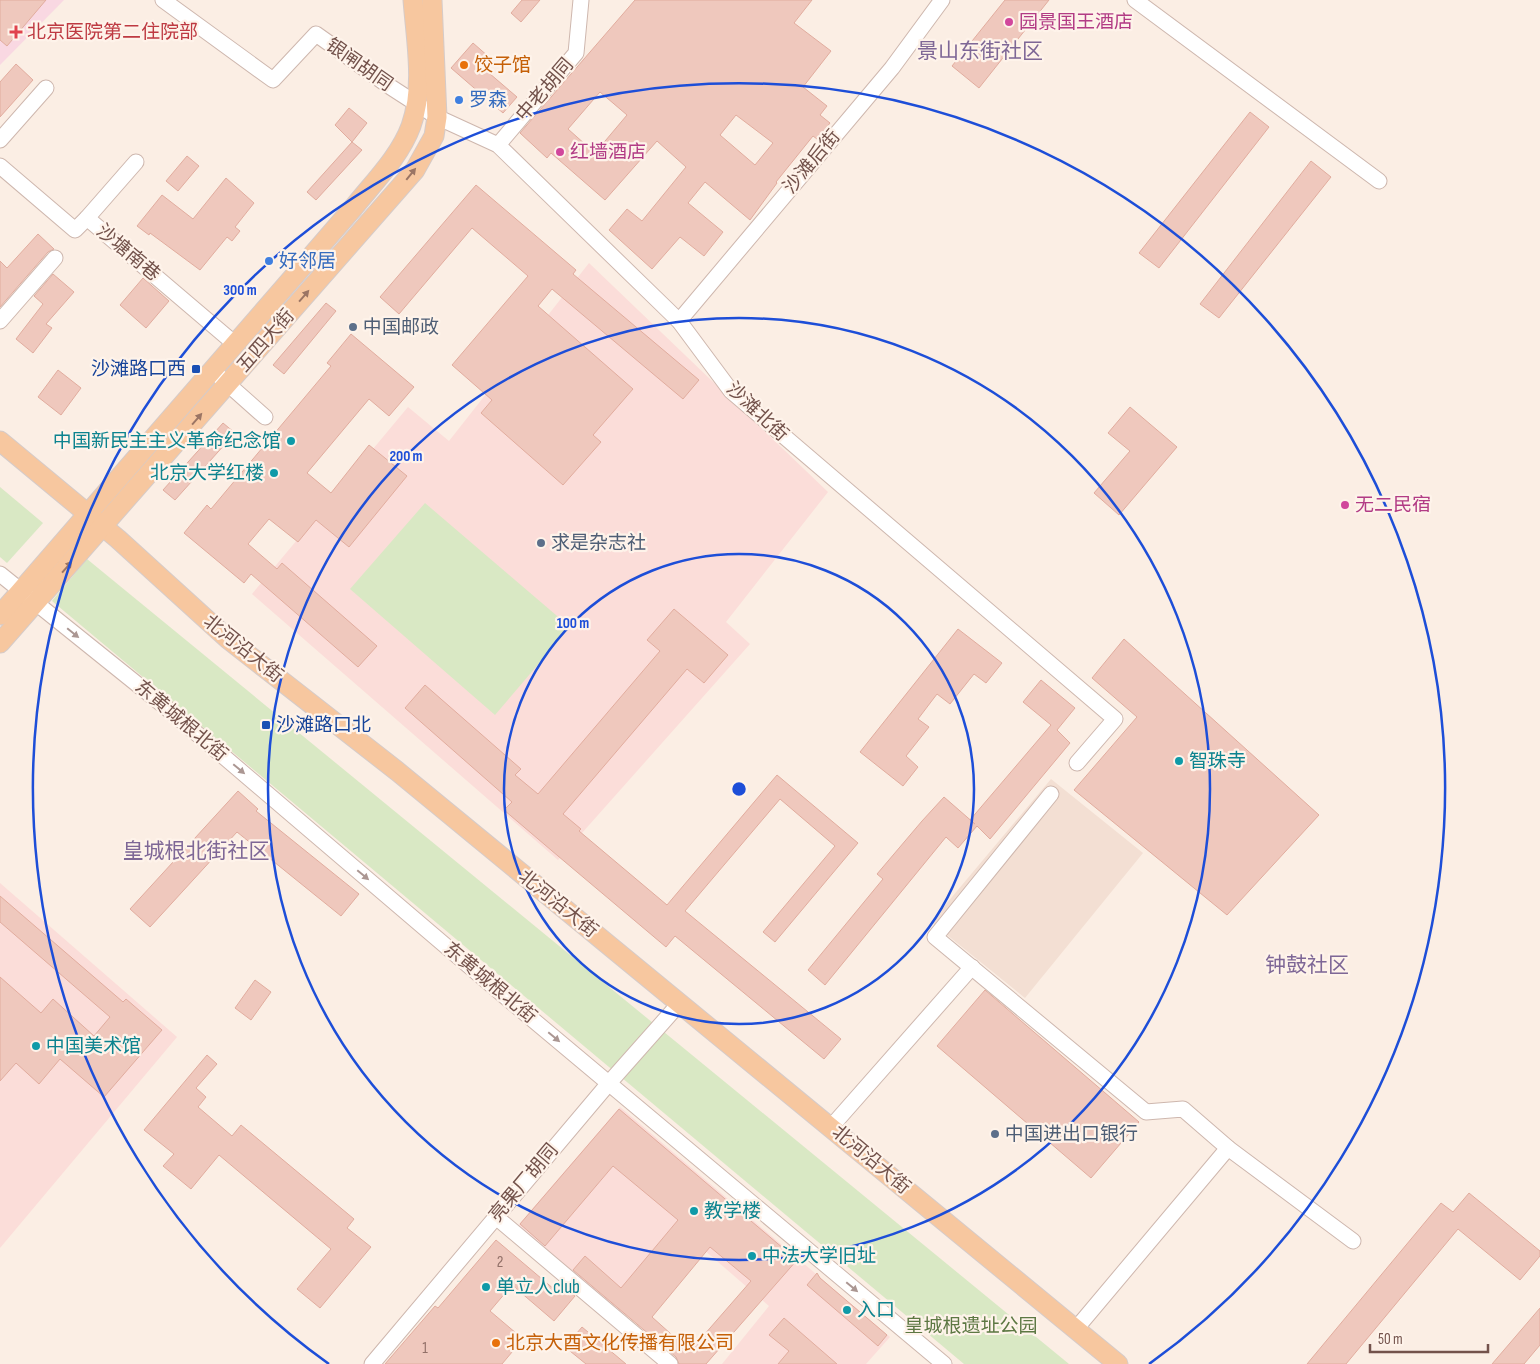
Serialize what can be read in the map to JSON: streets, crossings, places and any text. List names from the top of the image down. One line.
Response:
{"streets":{"main road":["五四大街","北河沿大街"],"street":["银闸胡同","中老胡同","沙滩后街","沙塘南巷","沙滩北街","东黄城根北街","亮果厂胡同"]},"crossings":[["银闸胡同","五四大街"],["银闸胡同","沙滩北街"],["中老胡同","沙滩北街"],["沙滩后街","沙滩北街"],["沙塘南巷","五四大街"],["五四大街","沙滩北街"],["五四大街","北河沿大街"],["五四大街","东黄城根北街"],["北河沿大街","亮果厂胡同"],["东黄城根北街","亮果厂胡同"]],"one_way":["东黄城根北街"],"districts":["景山东街社区","皇城根北街社区","钟鼓社区"],"parks":["皇城根遗址公园"],"places":{"other":["园景国王酒店","饺子馆","罗森","红墙酒店","好邻居","中国邮政","中国新民主主义革命纪念馆","北京大学红楼","无二民宿","求是杂志社","智珠寺","中国美术馆","中国进出口银行","教学楼","中法大学旧址","单立人club","入口","北京大酉文化传播有限公司"],"health":["北京医院第二住院部"],"transit":["沙滩路口西","沙滩路口北"]},"house_numbers":["2","1"],"scale_bar":"50 m","rings":["300 m","200 m","100 m"]}
